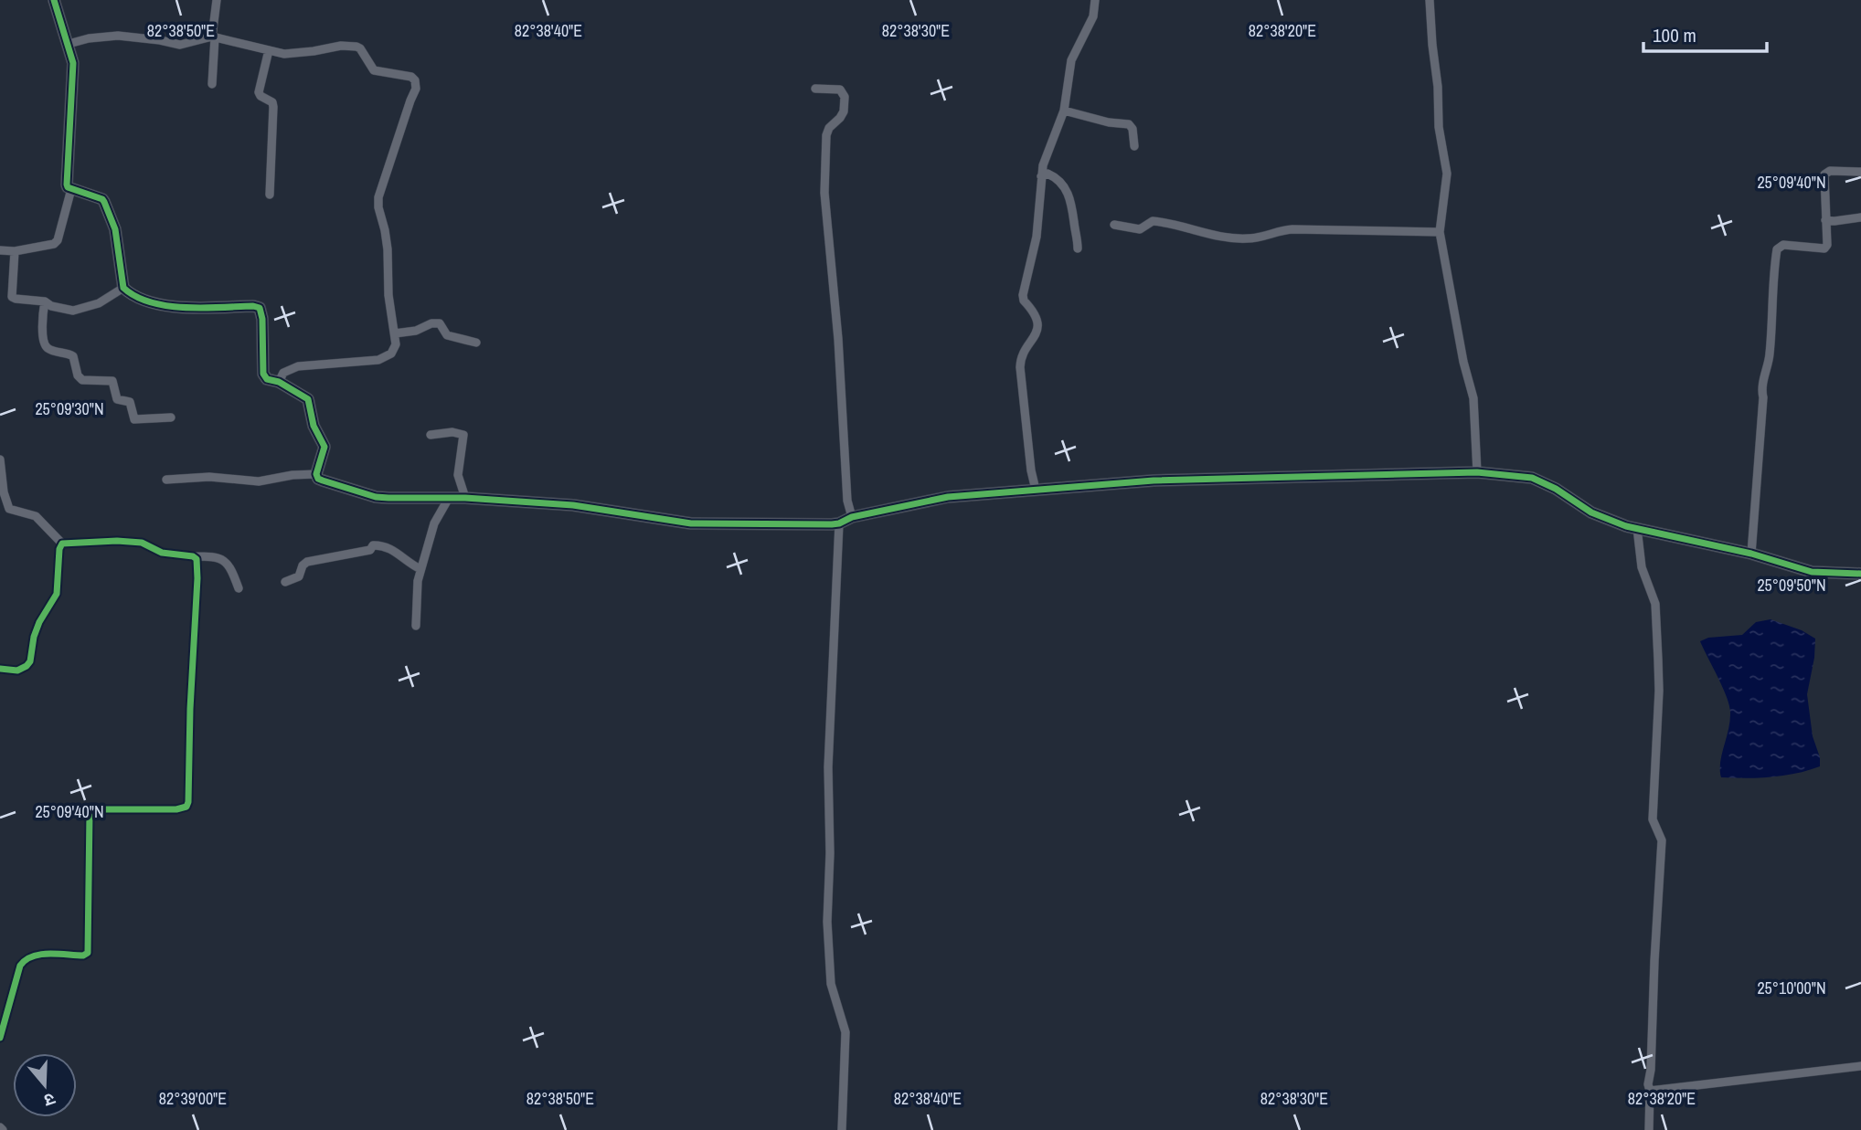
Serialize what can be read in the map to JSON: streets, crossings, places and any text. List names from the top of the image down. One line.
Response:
{"scale_bar":"100 m","north":"bottom","coordinates":["82°38'50\"E","82°38'40\"E","82°38'30\"E","82°38'20\"E","25°09'40\"N","25°09'30\"N","25°09'50\"N","25°10'00\"N","82°39'00\"E"]}
